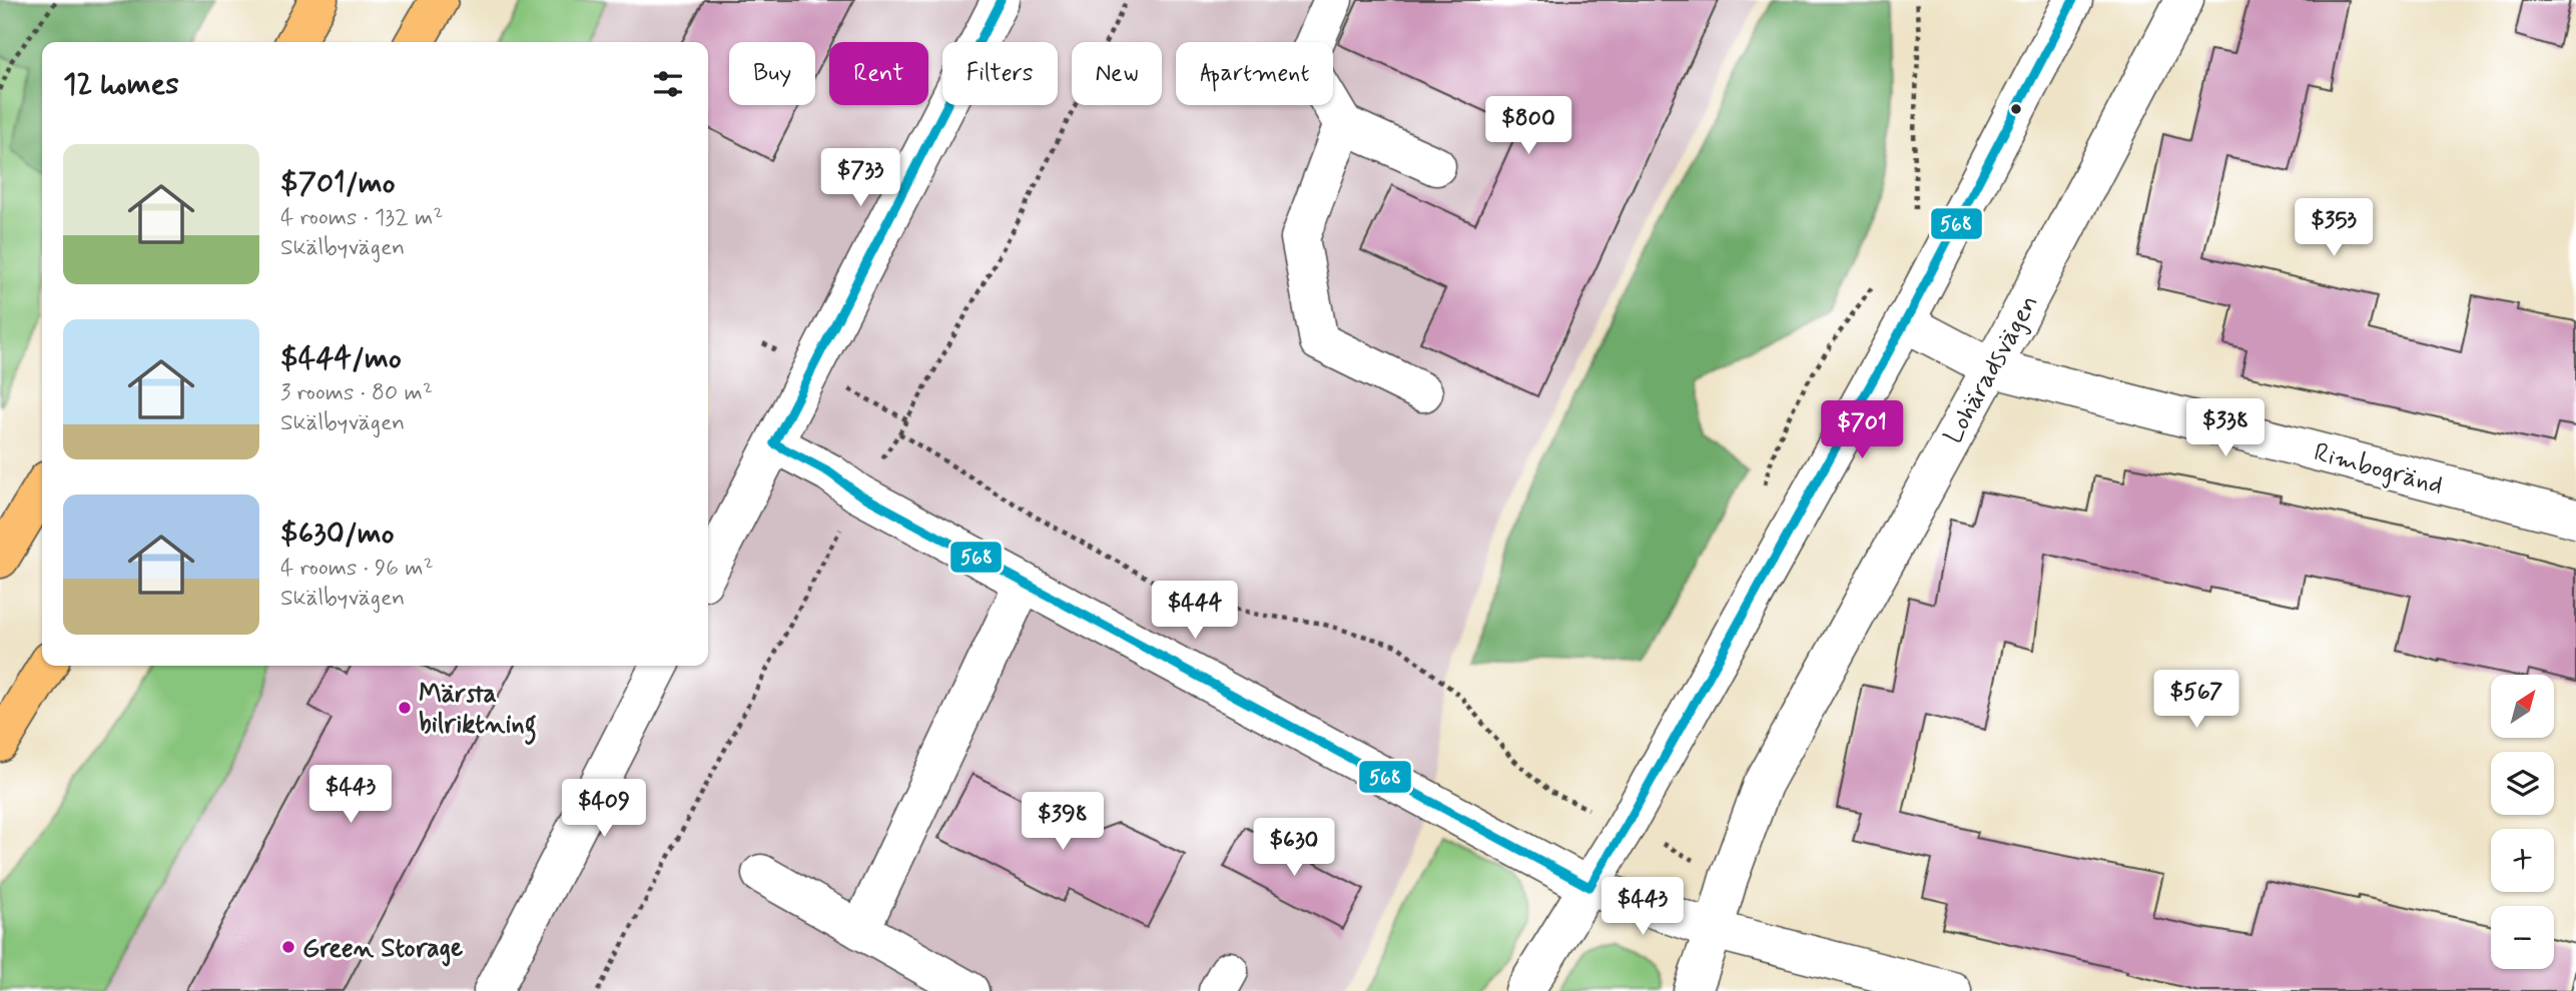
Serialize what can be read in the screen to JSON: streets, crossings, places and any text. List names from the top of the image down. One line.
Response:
{"streets":{"street":["Lohäradsvägen","Rimbogränd"]},"crossings":[["Lohäradsvägen","Rimbogränd"]],"places":["Märsta bilriktning","Green Storage"],"lines":["transit line 568"],"north":"top right","page":{"chip":["Buy","Rent","Filters","New","Apartment"],"heading":"12 homes","price":["$800","$733","$353","$338","$701","$444","$567","$443","$409","$398","$630","$443"],"list":[{"name":"$701/mo","note":"4 rooms · 132 m² · Skälbyvägen"},{"name":"$444/mo","note":"3 rooms · 80 m² · Skälbyvägen"},{"name":"$630/mo","note":"4 rooms · 96 m² · Skälbyvägen"}],"map_buttons":["+","−"]}}
